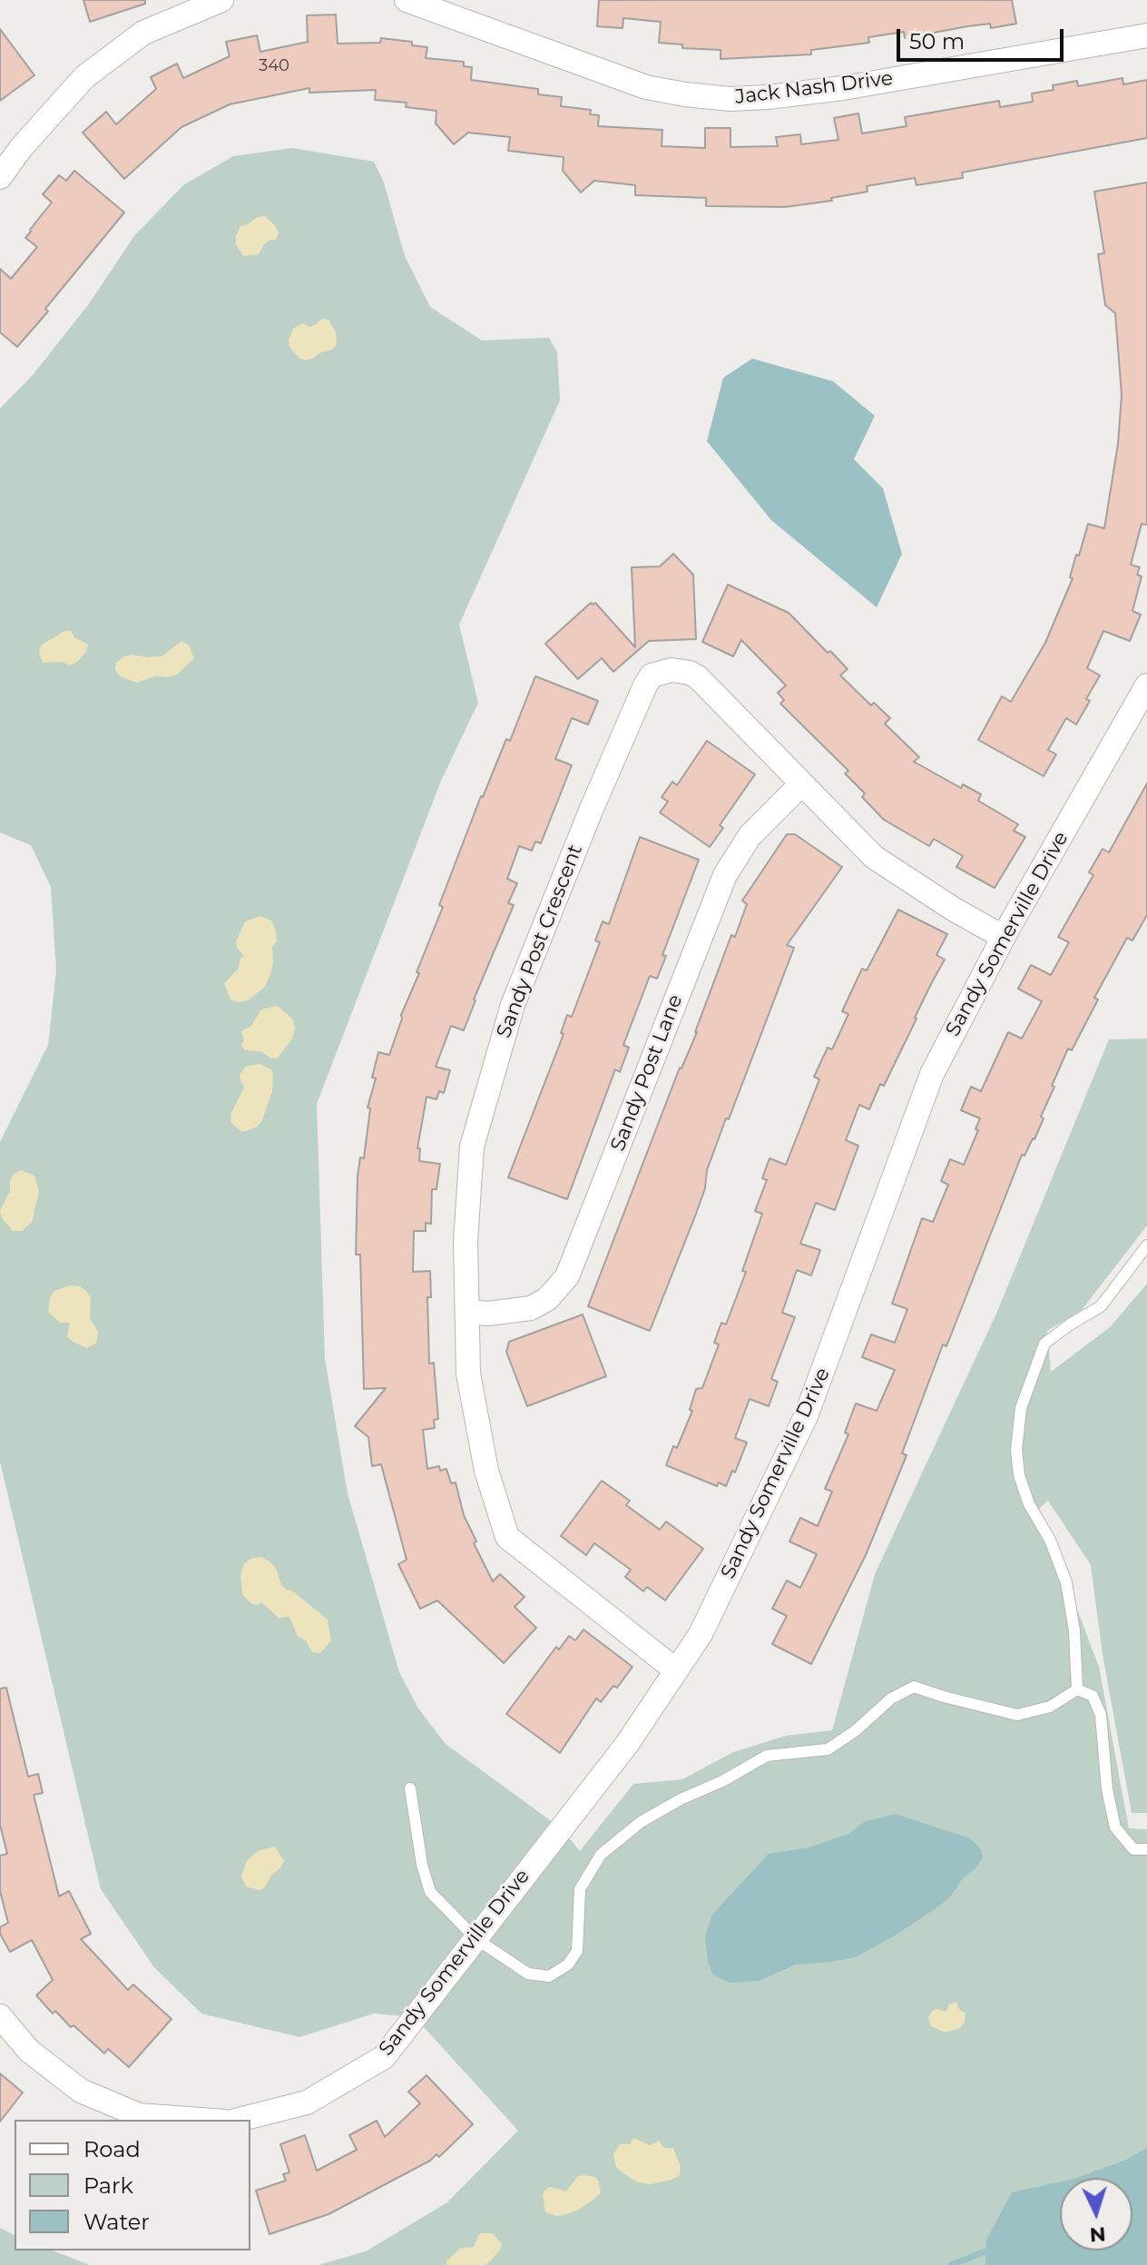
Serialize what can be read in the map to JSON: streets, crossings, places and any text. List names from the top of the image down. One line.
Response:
{"streets":{"street":["Jack Nash Drive","Sandy Somerville Drive","Sandy Post Crescent","Sandy Post Lane"]},"crossings":[["Sandy Somerville Drive","Sandy Post Crescent"],["Sandy Post Crescent","Sandy Post Lane"]],"house_numbers":["340"],"legend":["Road","Park","Water"],"scale_bar":"50 m","north":"bottom"}
